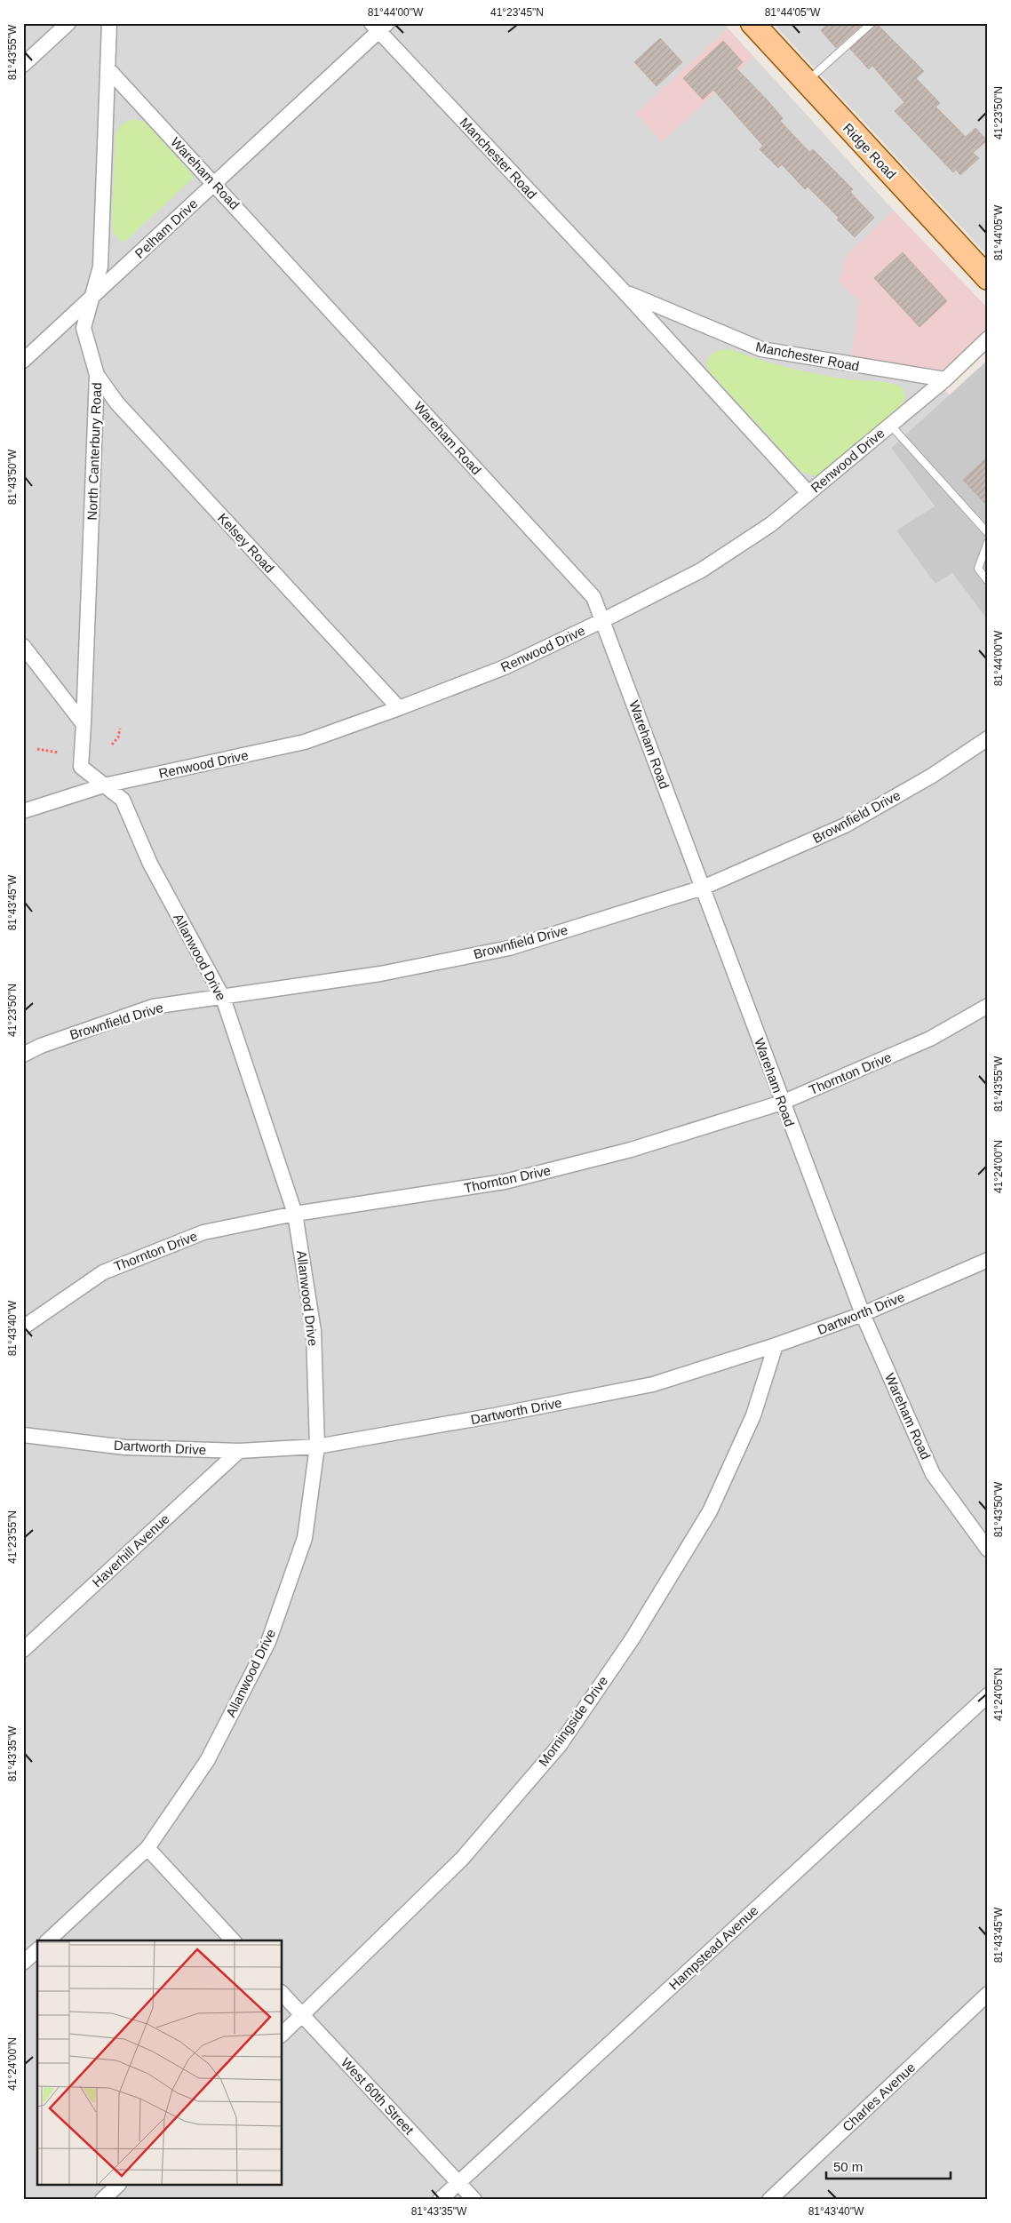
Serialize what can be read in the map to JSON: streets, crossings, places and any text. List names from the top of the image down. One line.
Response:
{"streets":{"main road":["Ridge Road"],"street":["Manchester Road","Wareham Road","Pelham Drive","North Canterbury Road","Renwood Drive","Kelsey Road","Brownfield Drive","Allanwood Drive","Thornton Drive","Dartworth Drive","Haverhill Avenue","Morningside Drive","Hampstead Avenue","West 60th Street","Charles Avenue"]},"crossings":[["Manchester Road","Pelham Drive"],["Manchester Road","Renwood Drive"],["Wareham Road","Pelham Drive"],["Wareham Road","North Canterbury Road"],["Wareham Road","Renwood Drive"],["Wareham Road","Brownfield Drive"],["Wareham Road","Thornton Drive"],["Wareham Road","Dartworth Drive"],["Pelham Drive","North Canterbury Road"],["North Canterbury Road","Kelsey Road"],["North Canterbury Road","Allanwood Drive"],["Renwood Drive","Kelsey Road"],["Renwood Drive","Allanwood Drive"],["Brownfield Drive","Allanwood Drive"],["Allanwood Drive","Thornton Drive"],["Allanwood Drive","Dartworth Drive"],["Dartworth Drive","Haverhill Avenue"],["Dartworth Drive","Morningside Drive"],["Morningside Drive","West 60th Street"],["Hampstead Avenue","West 60th Street"]],"scale_bar":"50 m","coordinates":["81°44'00\"W","41°23'45\"N","81°44'05\"W","81°43'55\"W","41°23'50\"N","81°43'50\"W","81°43'45\"W","41°24'00\"N","81°43'40\"W","41°23'55\"N","41°24'05\"N","81°43'35\"W"]}
